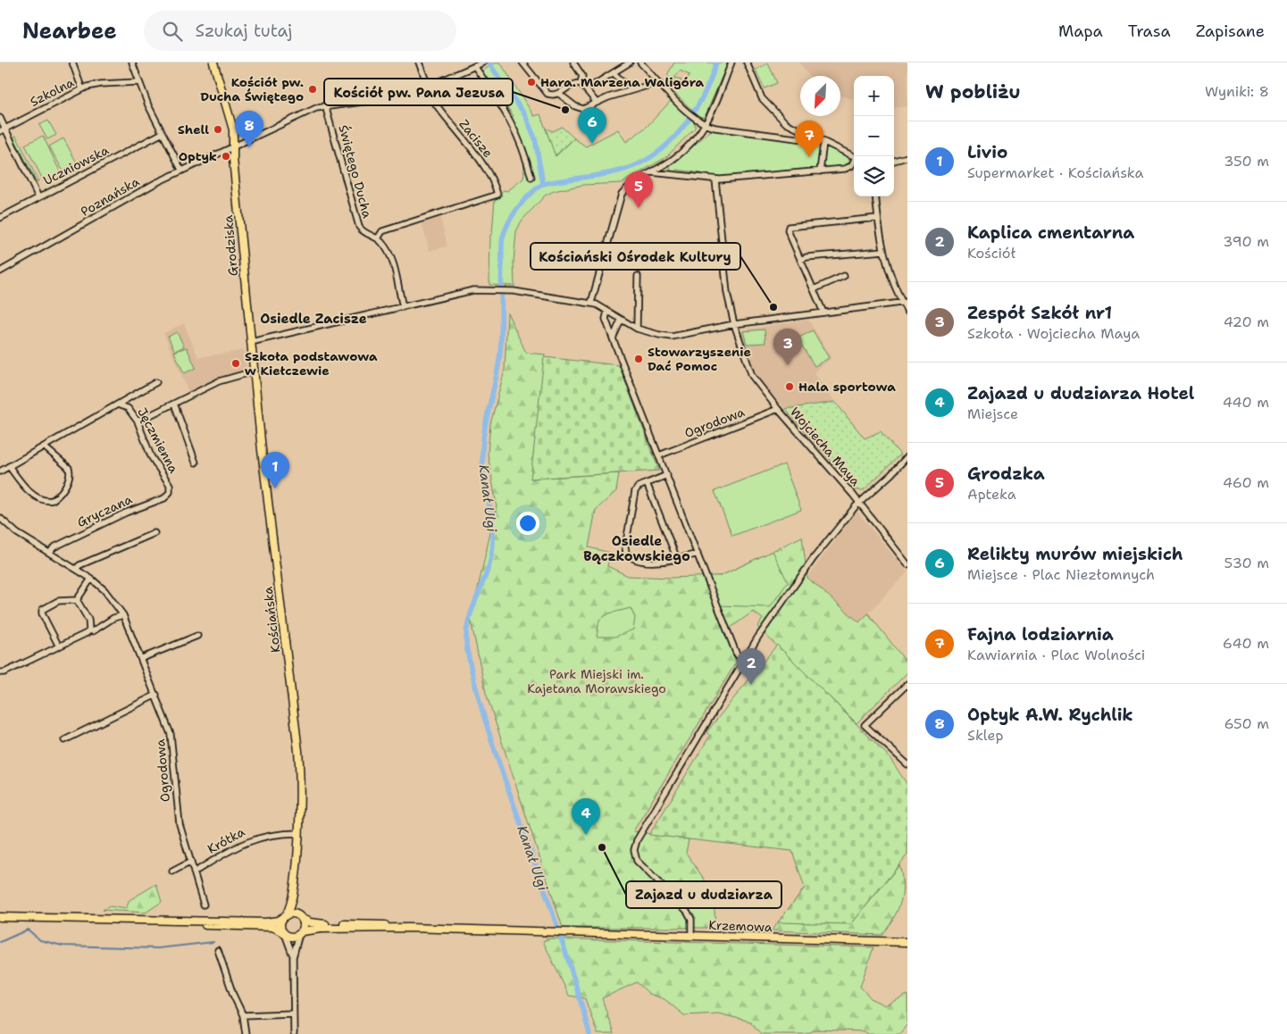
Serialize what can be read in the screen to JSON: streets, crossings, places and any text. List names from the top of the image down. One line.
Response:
{"streets":{"main road":["Grodziska","Kościańska","Krzemowa"],"street":["Szkolna","Zacisze","Uczniowska","Świętego Ducha","Poznańska","Ogrodowa","Jęczmienna","Wojciecha Maya","Gryczana","Krótka"]},"crossings":[["Zacisze","Świętego Ducha"],["Świętego Ducha","Poznańska"],["Poznańska","Grodziska"],["Grodziska","Kościańska"],["Ogrodowa","Wojciecha Maya"],["Ogrodowa","Gryczana"],["Ogrodowa","Krótka"],["Jęczmienna","Gryczana"],["Kościańska","Krótka"]],"districts":["Osiedle Zacisze","Osiedle Bączkowskiego"],"water":["Kanał Ulgi"],"parks":["Park Miejski im. Kajetana Morawskiego"],"places":["Hara. Marzena Waligóra","Kościół pw. Ducha Świętego","Kościół pw. Pana Jezusa","Shell","Optyk","Kościański Ośrodek Kultury","Stowarzyszenie Dać Pomoc","Szkoła podstawowa w Kiełczewie","Hala sportowa","Zajazd u dudziarza"],"north":"bottom left","page":{"header":"Nearbee","search":"Szukaj tutaj","nav":["Mapa","Trasa","Zapisane"],"heading":["W pobliżu","Wyniki: 8"],"map_buttons":["+","−"],"pins":["6","8","7","5","3","1","2","4"],"list":[{"mark":"1","name":"Livio","note":"Supermarket · Kościańska","value":"350 m"},{"mark":"2","name":"Kaplica cmentarna","note":"Kościół","value":"390 m"},{"mark":"3","name":"Zespół Szkół nr1","note":"Szkoła · Wojciecha Maya","value":"420 m"},{"mark":"4","name":"Zajazd u dudziarza Hotel","note":"Miejsce","value":"440 m"},{"mark":"5","name":"Grodzka","note":"Apteka","value":"460 m"},{"mark":"6","name":"Relikty murów miejskich","note":"Miejsce · Plac Niezłomnych","value":"530 m"},{"mark":"7","name":"Fajna lodziarnia","note":"Kawiarnia · Plac Wolności","value":"640 m"},{"mark":"8","name":"Optyk A.W. Rychlik","note":"Sklep","value":"650 m"}]}}
